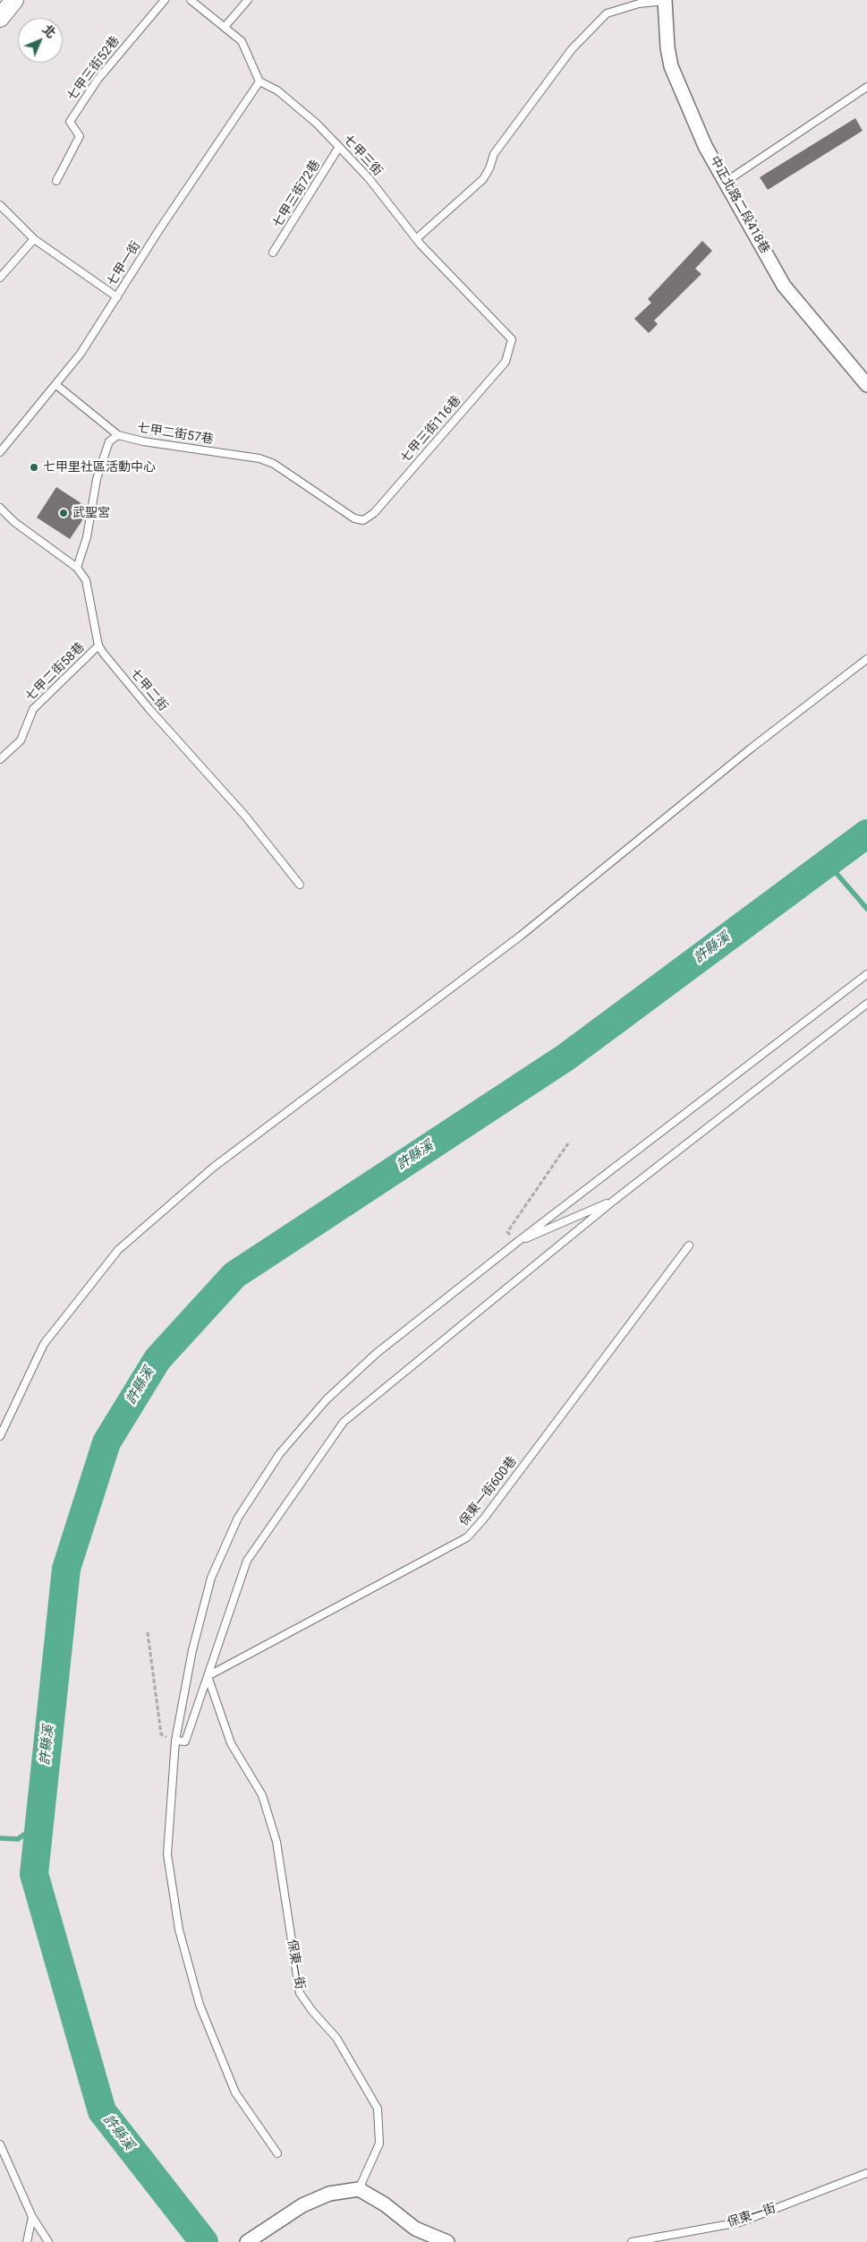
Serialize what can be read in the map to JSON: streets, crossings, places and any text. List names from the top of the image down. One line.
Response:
{"streets":{"street":["中正北路二段418巷"],"lane":["七甲三街52巷","七甲三街","七甲三街72巷","七甲一街","七甲三街116巷","七甲二街57巷","七甲二街58巷","七甲二街","保東一街600巷","保東一街"]},"crossings":[["七甲三街","七甲三街72巷"],["七甲三街","七甲一街"],["七甲三街","七甲三街116巷"],["七甲三街116巷","七甲二街57巷"],["七甲二街58巷","七甲二街"],["保東一街600巷","保東一街"]],"water":["許縣溪"],"places":["七甲里社區活動中心","武聖宮"],"north":"top right"}
